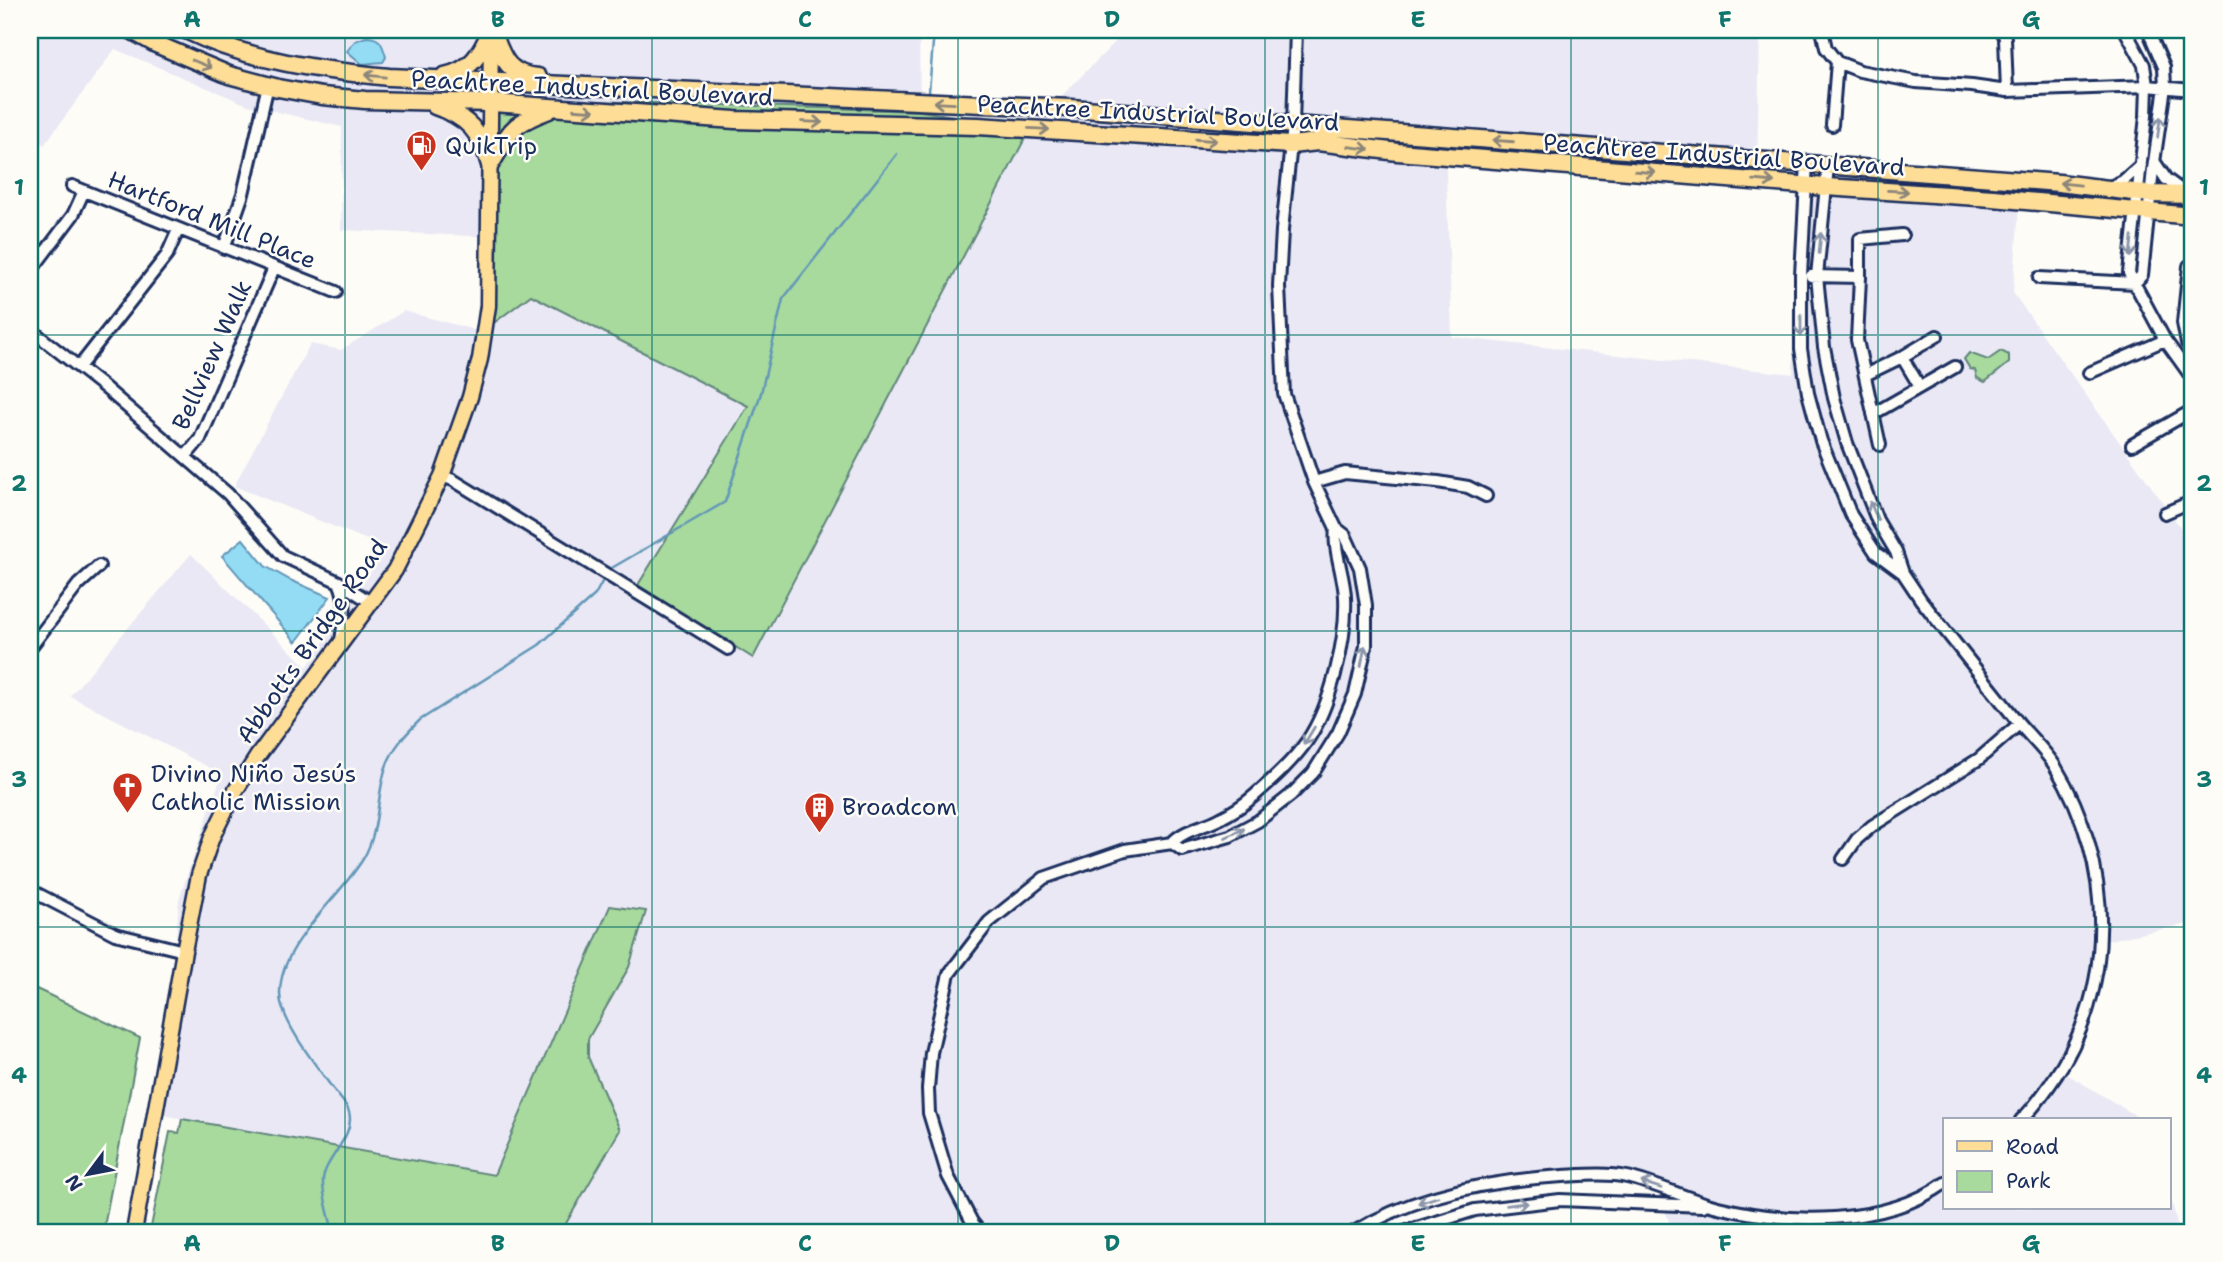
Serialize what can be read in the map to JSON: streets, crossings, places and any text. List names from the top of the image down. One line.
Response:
{"streets":{"highway":["Peachtree Industrial Boulevard"],"main road":["Abbotts Bridge Road"],"street":["Hartford Mill Place","Bellview Walk"]},"crossings":[["Peachtree Industrial Boulevard","Abbotts Bridge Road"],["Hartford Mill Place","Bellview Walk"]],"places":{"fuel station":["QuikTrip"],"church":["Divino Niño Jesús Catholic Mission"],"building":["Broadcom"]},"legend":["Road","Park"],"north":"bottom left","grid":{"columns":["A","B","C","D","E","F","G"],"rows":["1","2","3","4"]}}
